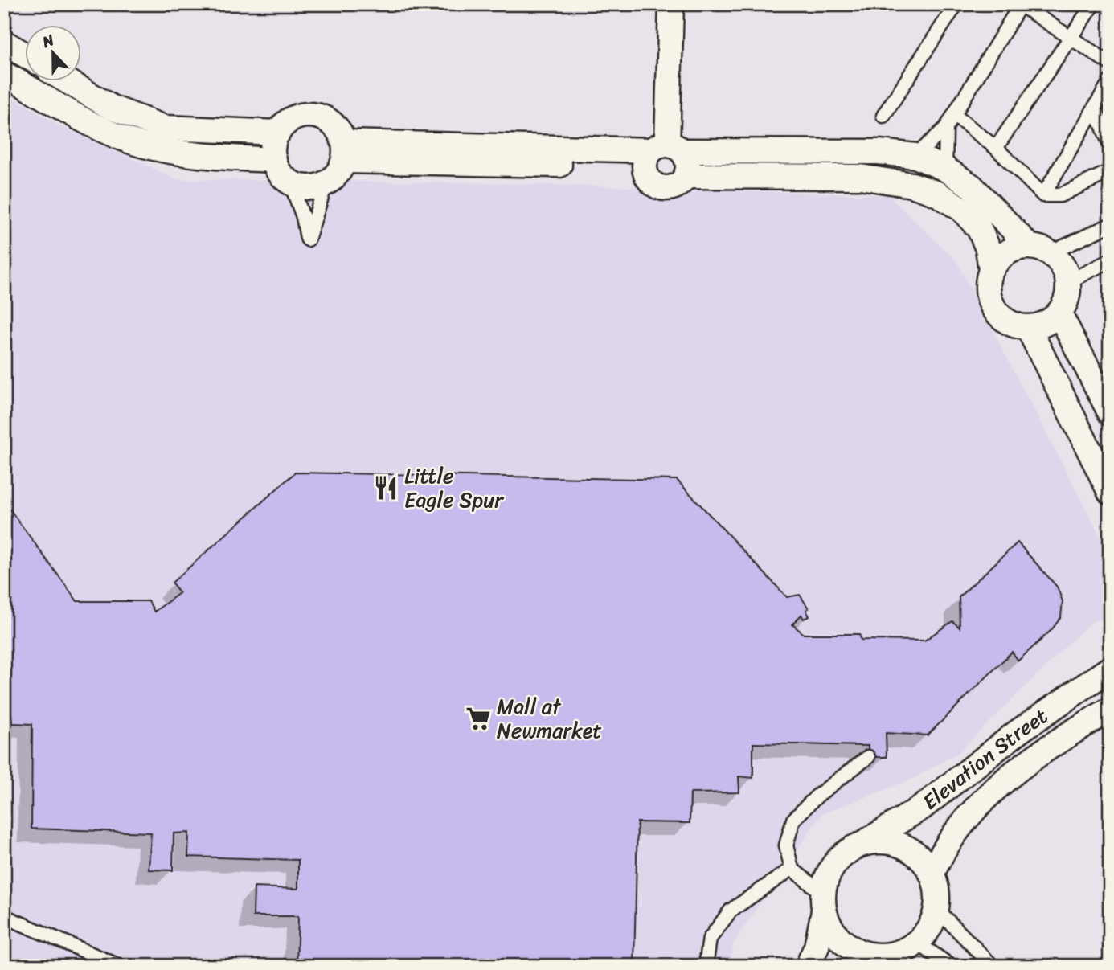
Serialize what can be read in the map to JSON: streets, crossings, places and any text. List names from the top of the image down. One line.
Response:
{"streets":{"street":["Elevation Street"]},"places":{"restaurant":["Little Eagle Spur"],"supermarket":["Mall at Newmarket"]},"north":"top"}
